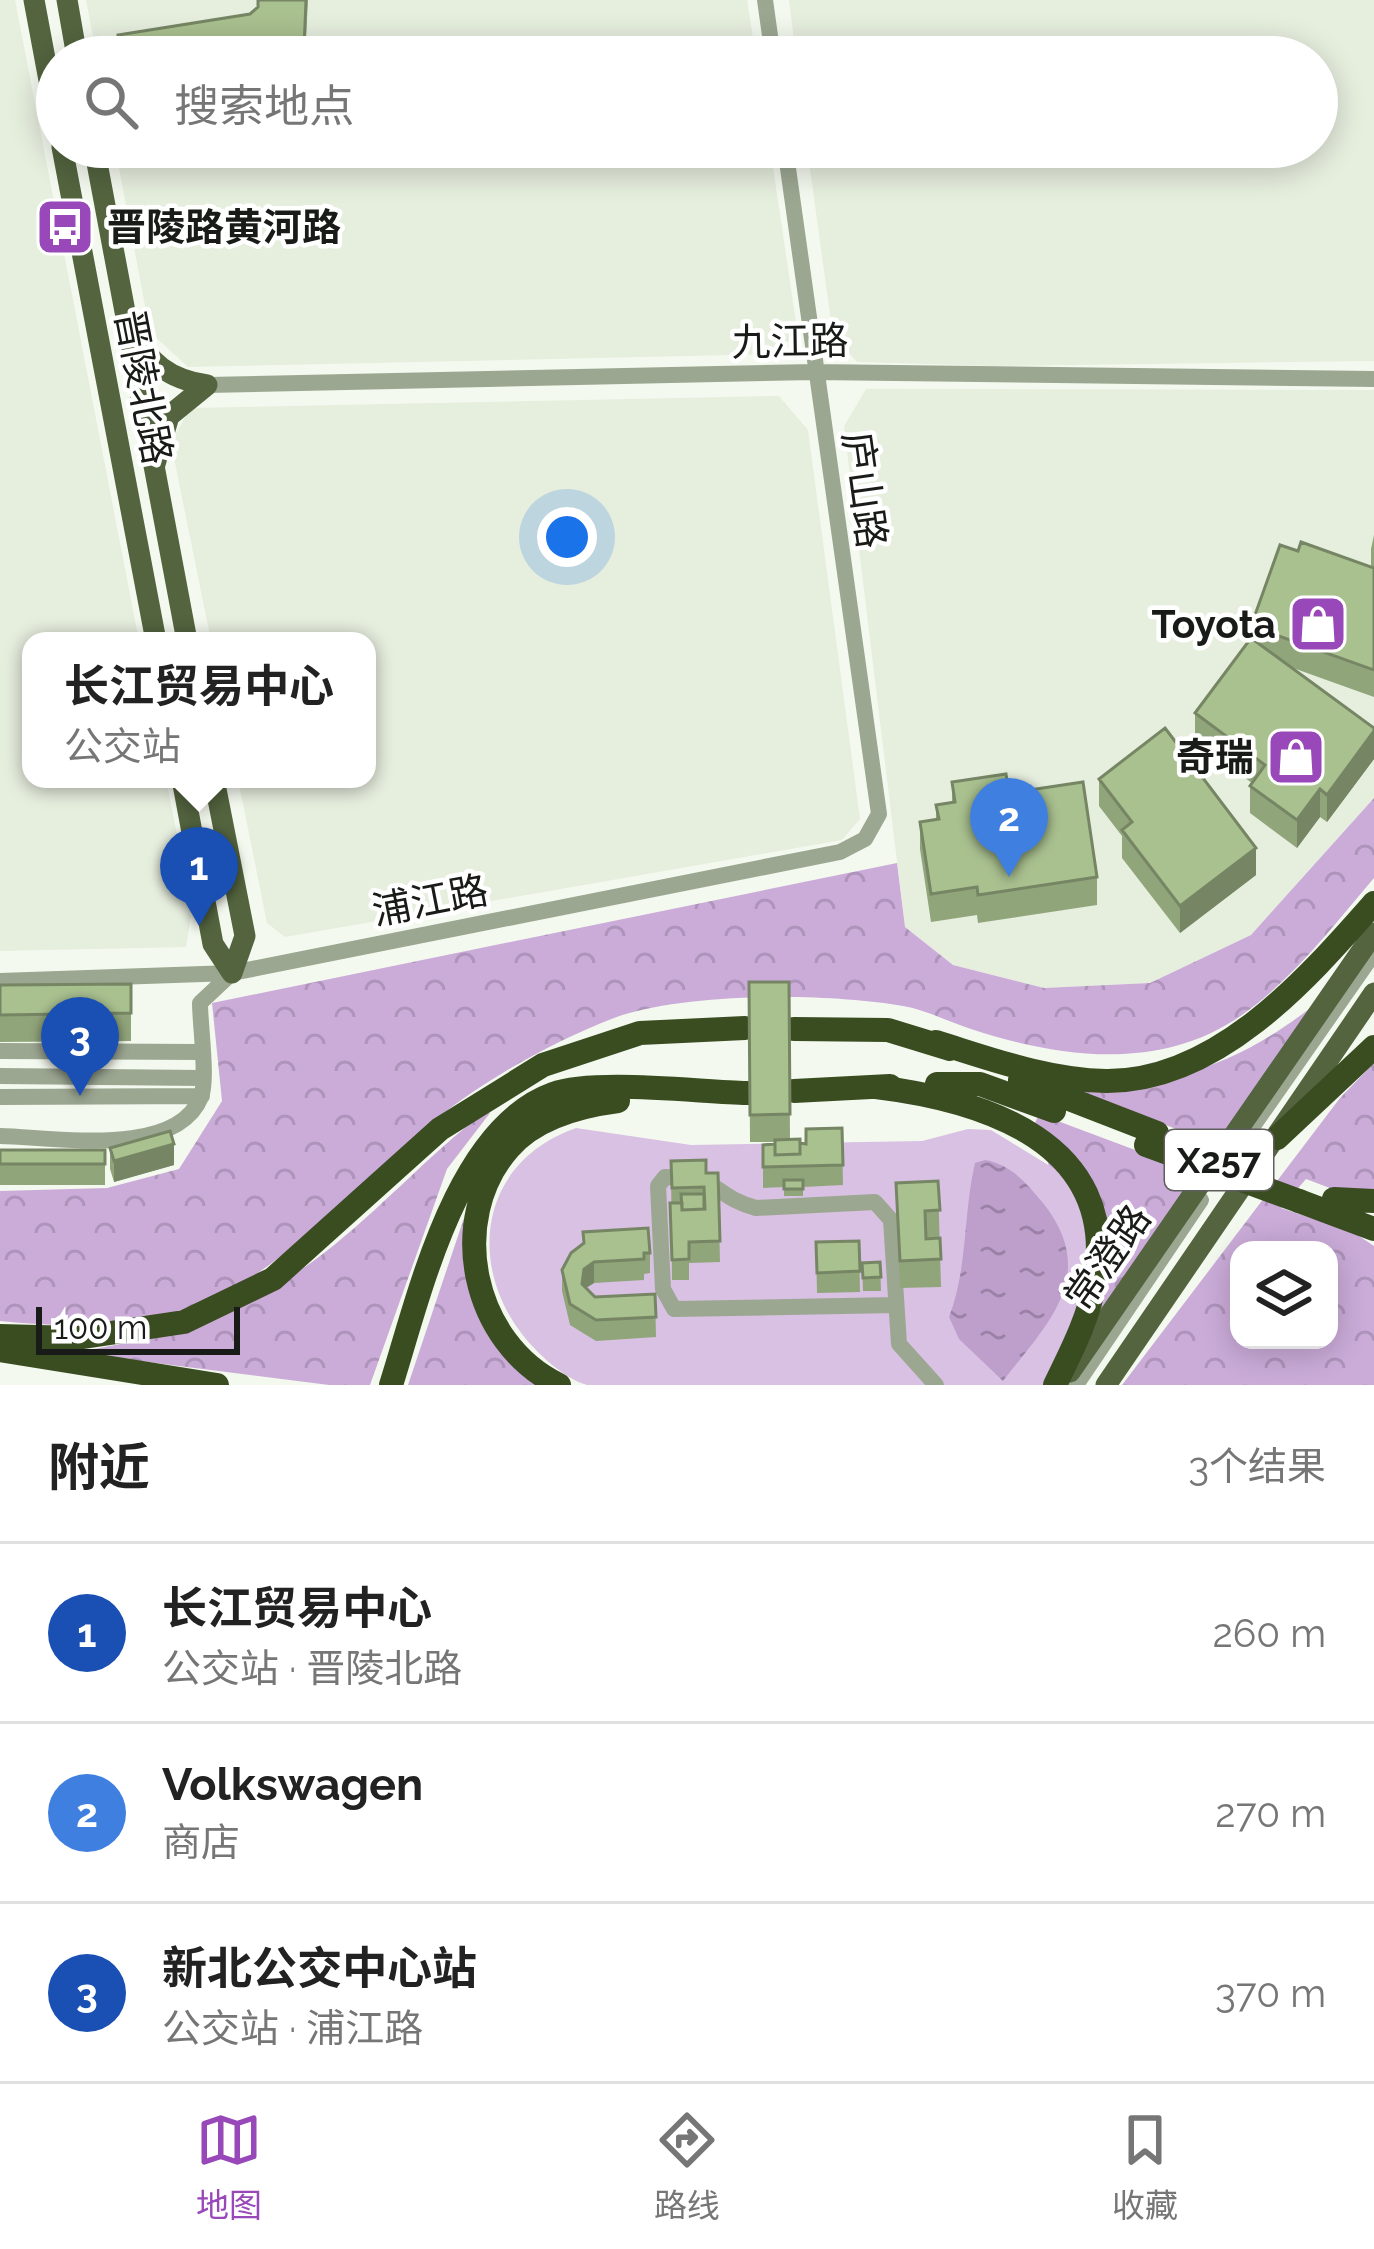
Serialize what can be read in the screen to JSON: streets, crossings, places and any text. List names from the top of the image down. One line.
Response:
{"streets":{"main road":["晋陵北路","X257","常澄路"],"street":["九江路","庐山路","浦江路"]},"crossings":[["九江路","庐山路"],["庐山路","浦江路"]],"places":{"bus stop":["晋陵路黄河路"],"shop":["Toyota","奇瑞"]},"scale_bar":"100 m","page":{"search":"搜索地点","popup":["长江贸易中心","公交站"],"pins":["2","1","3"],"scale":"100 m","heading":["附近","3个结果"],"list":[{"mark":"1","name":"长江贸易中心","note":"公交站 · 晋陵北路","value":"260 m"},{"mark":"2","name":"Volkswagen","note":"商店","value":"270 m"},{"mark":"3","name":"新北公交中心站","note":"公交站 · 浦江路","value":"370 m"}],"nav":["地图","路线","收藏"]}}
